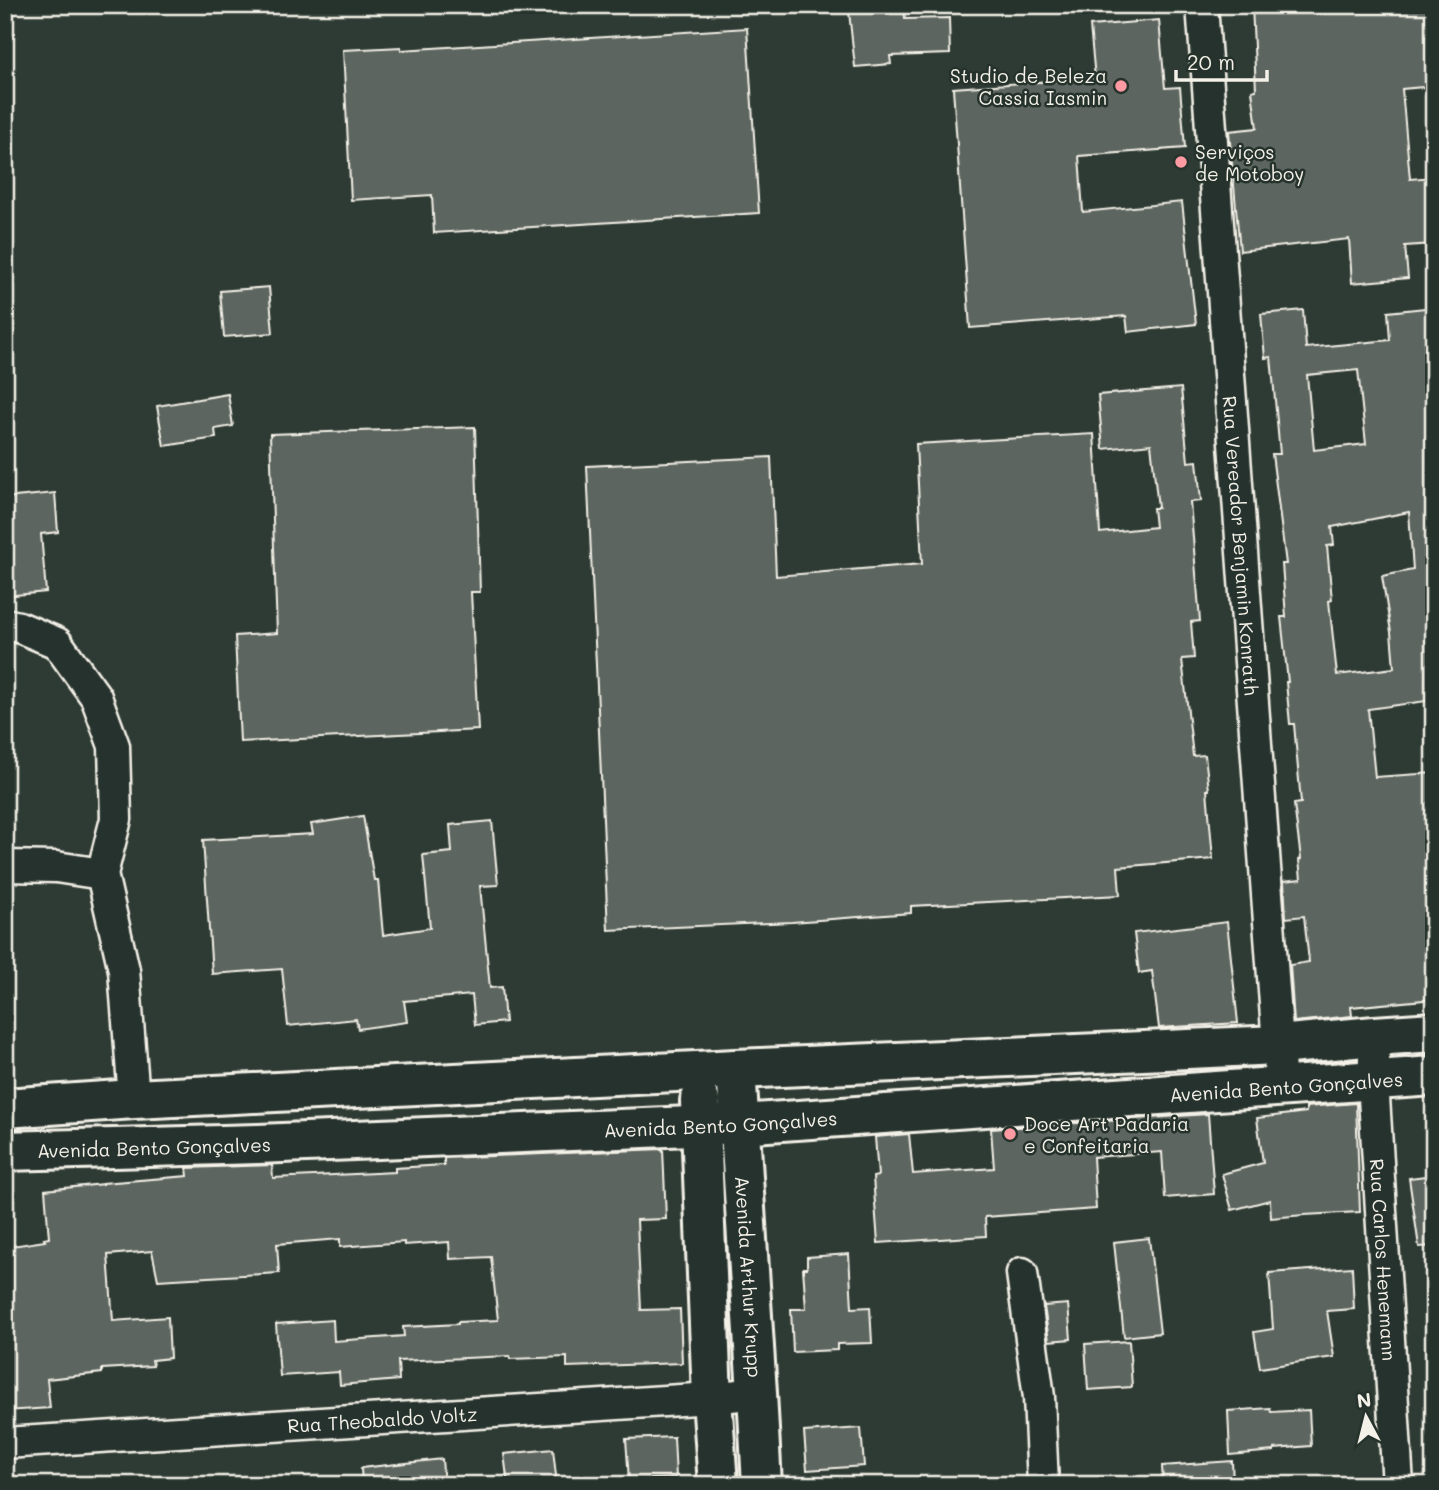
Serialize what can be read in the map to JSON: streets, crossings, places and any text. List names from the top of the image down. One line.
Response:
{"streets":{"main road":["Avenida Bento Gonçalves","Avenida Arthur Krupp"],"street":["Rua Vereador Benjamin Konrath","Rua Carlos Henemann","Rua Theobaldo Voltz"]},"crossings":[["Rua Vereador Benjamin Konrath","Avenida Bento Gonçalves"],["Avenida Bento Gonçalves","Rua Carlos Henemann"],["Avenida Bento Gonçalves","Avenida Arthur Krupp"],["Avenida Arthur Krupp","Rua Theobaldo Voltz"]],"places":["Studio de Beleza Cassia Iasmin","Serviços de Motoboy","Doce Art Padaria e Confeitaria"],"scale_bar":"20 m","north":"top"}
